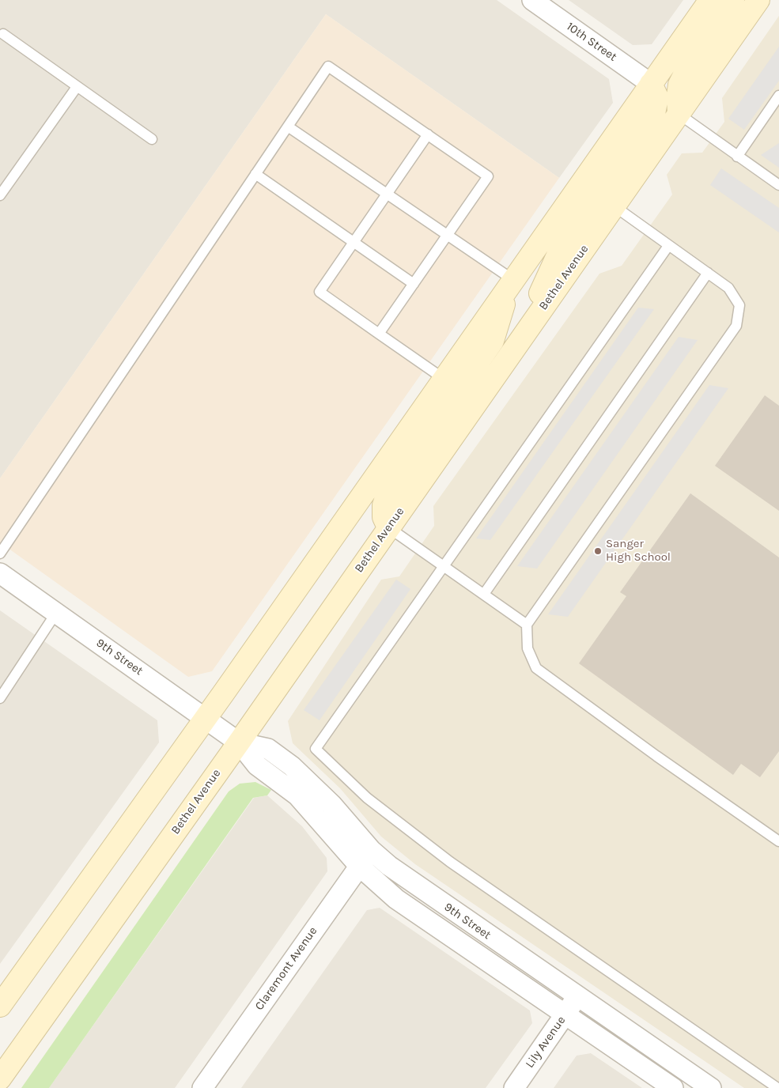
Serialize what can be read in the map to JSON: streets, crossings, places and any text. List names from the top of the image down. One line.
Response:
{"streets":{"main road":["Bethel Avenue"],"street":["10th Street","9th Street","Claremont Avenue","Lily Avenue"]},"crossings":[["Bethel Avenue","9th Street"],["9th Street","Claremont Avenue"],["9th Street","Lily Avenue"]],"places":["Sanger High School"]}
